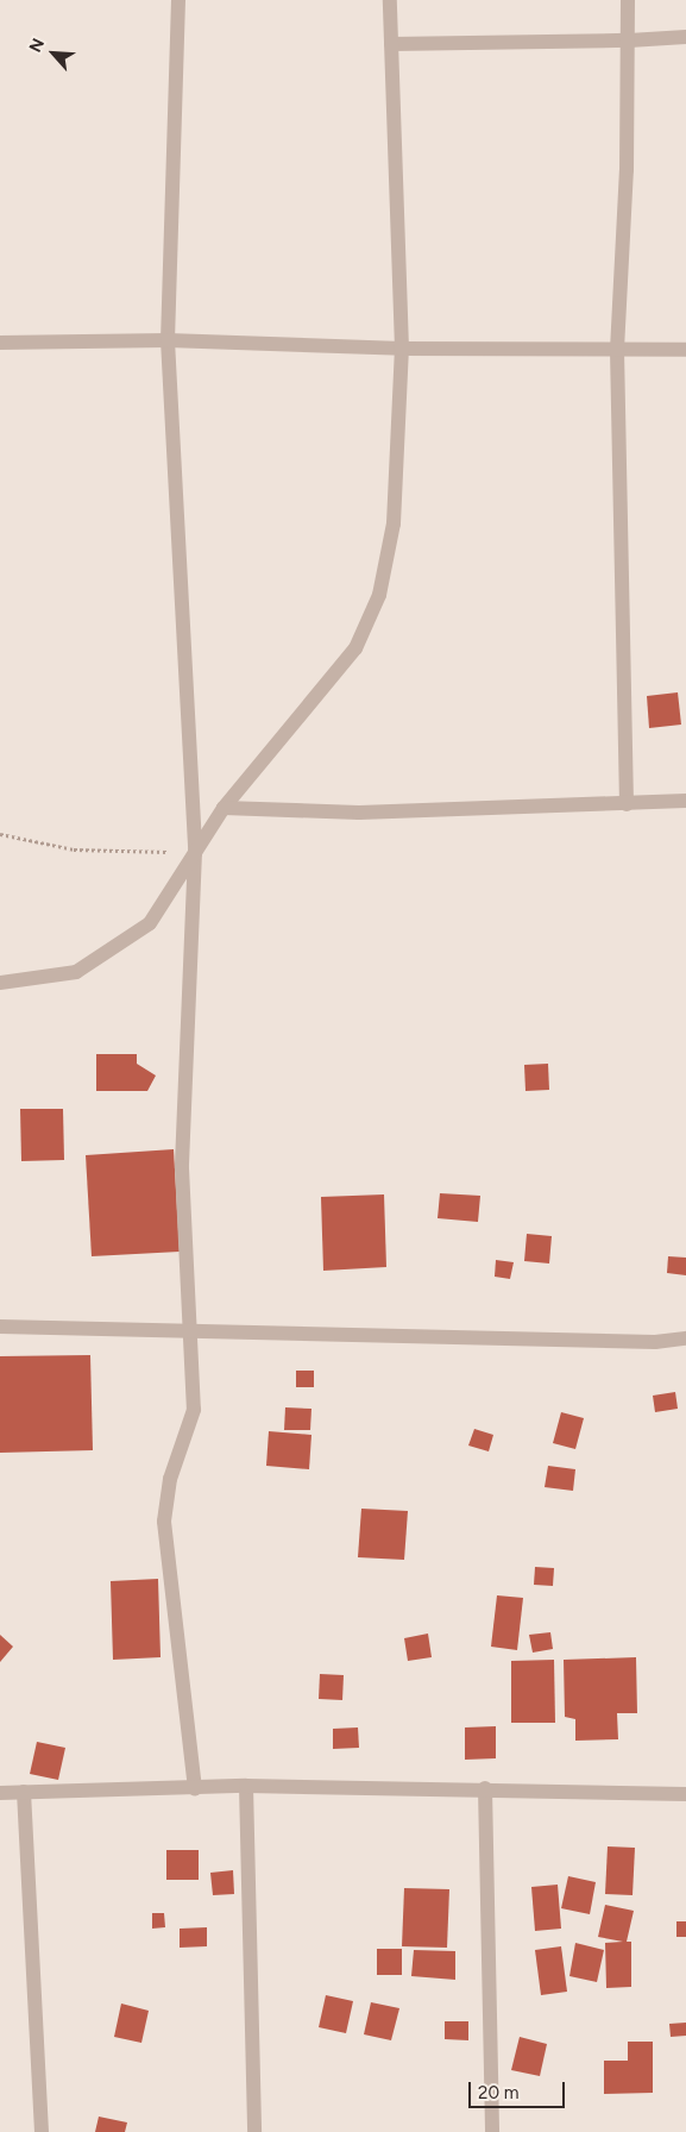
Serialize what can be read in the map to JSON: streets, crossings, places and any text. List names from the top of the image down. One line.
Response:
{"scale_bar":"20 m","north":"top left"}
